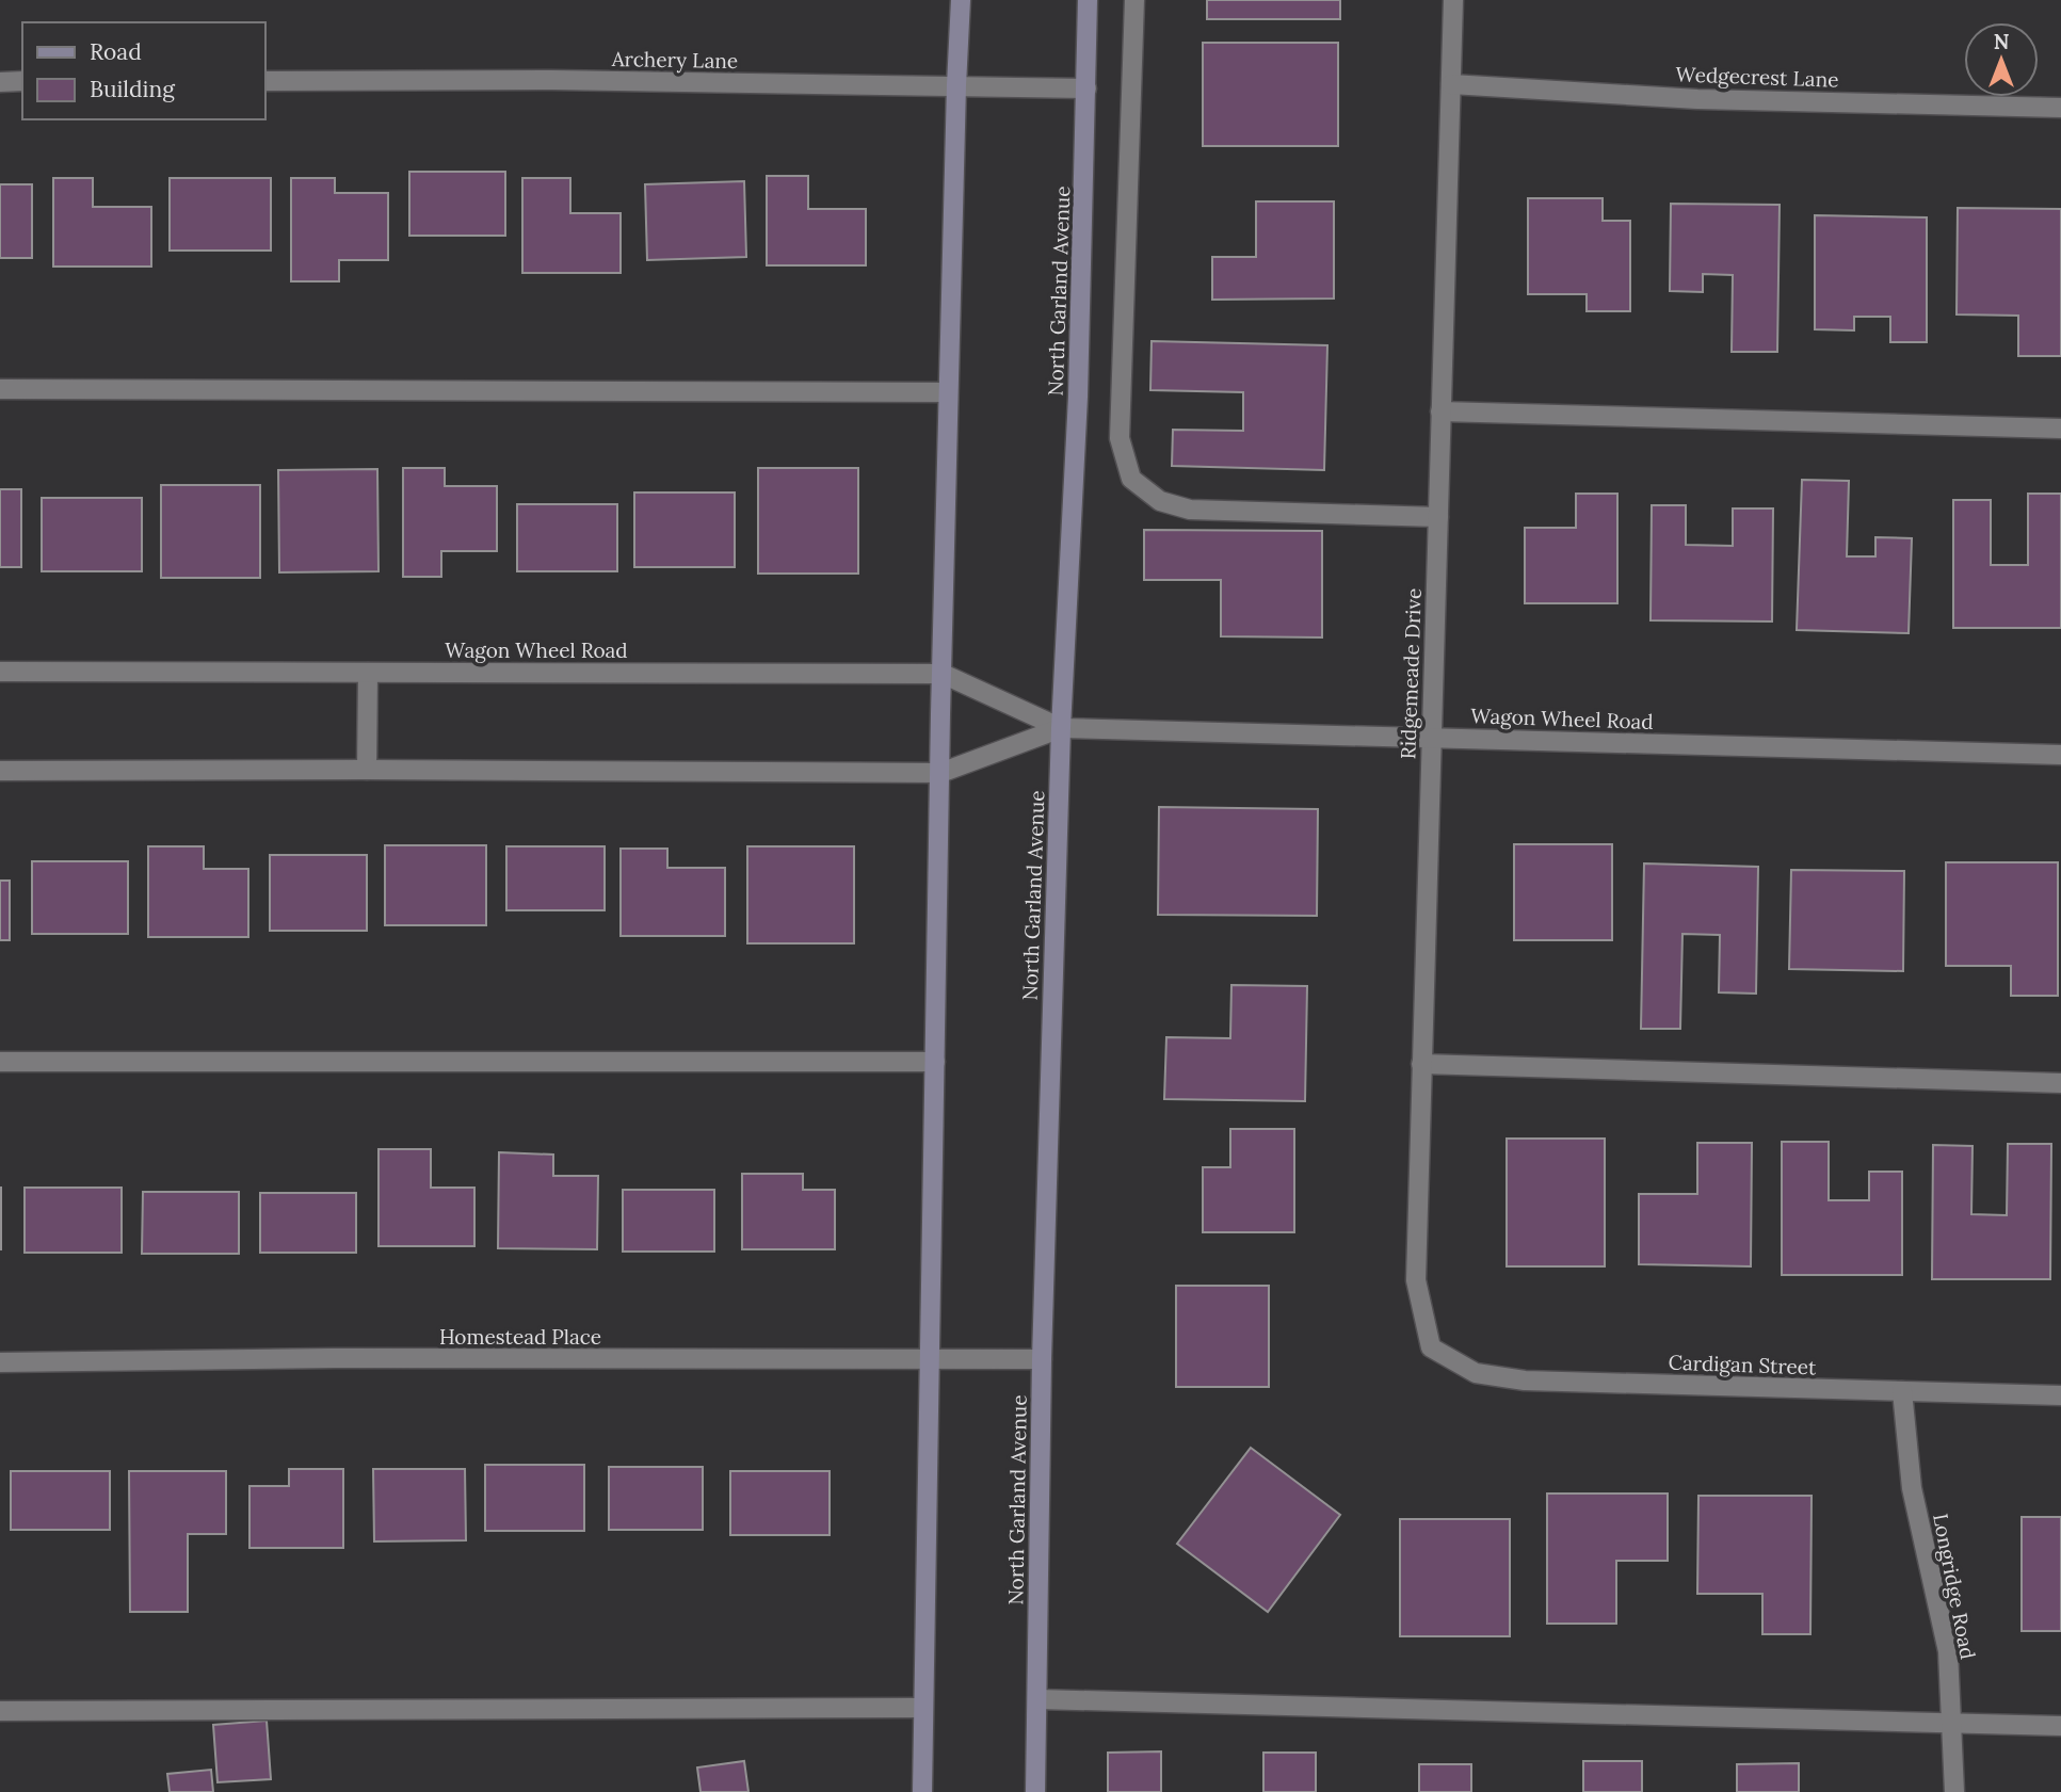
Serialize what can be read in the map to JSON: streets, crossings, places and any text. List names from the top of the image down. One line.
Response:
{"streets":{"main road":["North Garland Avenue"],"street":["Archery Lane","Wedgecrest Lane","Wagon Wheel Road","Ridgemeade Drive","Homestead Place","Cardigan Street","Longridge Road"]},"crossings":[["Archery Lane","North Garland Avenue"],["Wedgecrest Lane","Ridgemeade Drive"],["North Garland Avenue","Wagon Wheel Road"],["North Garland Avenue","Homestead Place"],["Wagon Wheel Road","Ridgemeade Drive"],["Ridgemeade Drive","Cardigan Street"],["Cardigan Street","Longridge Road"]],"legend":["Road","Building"],"north":"top"}
